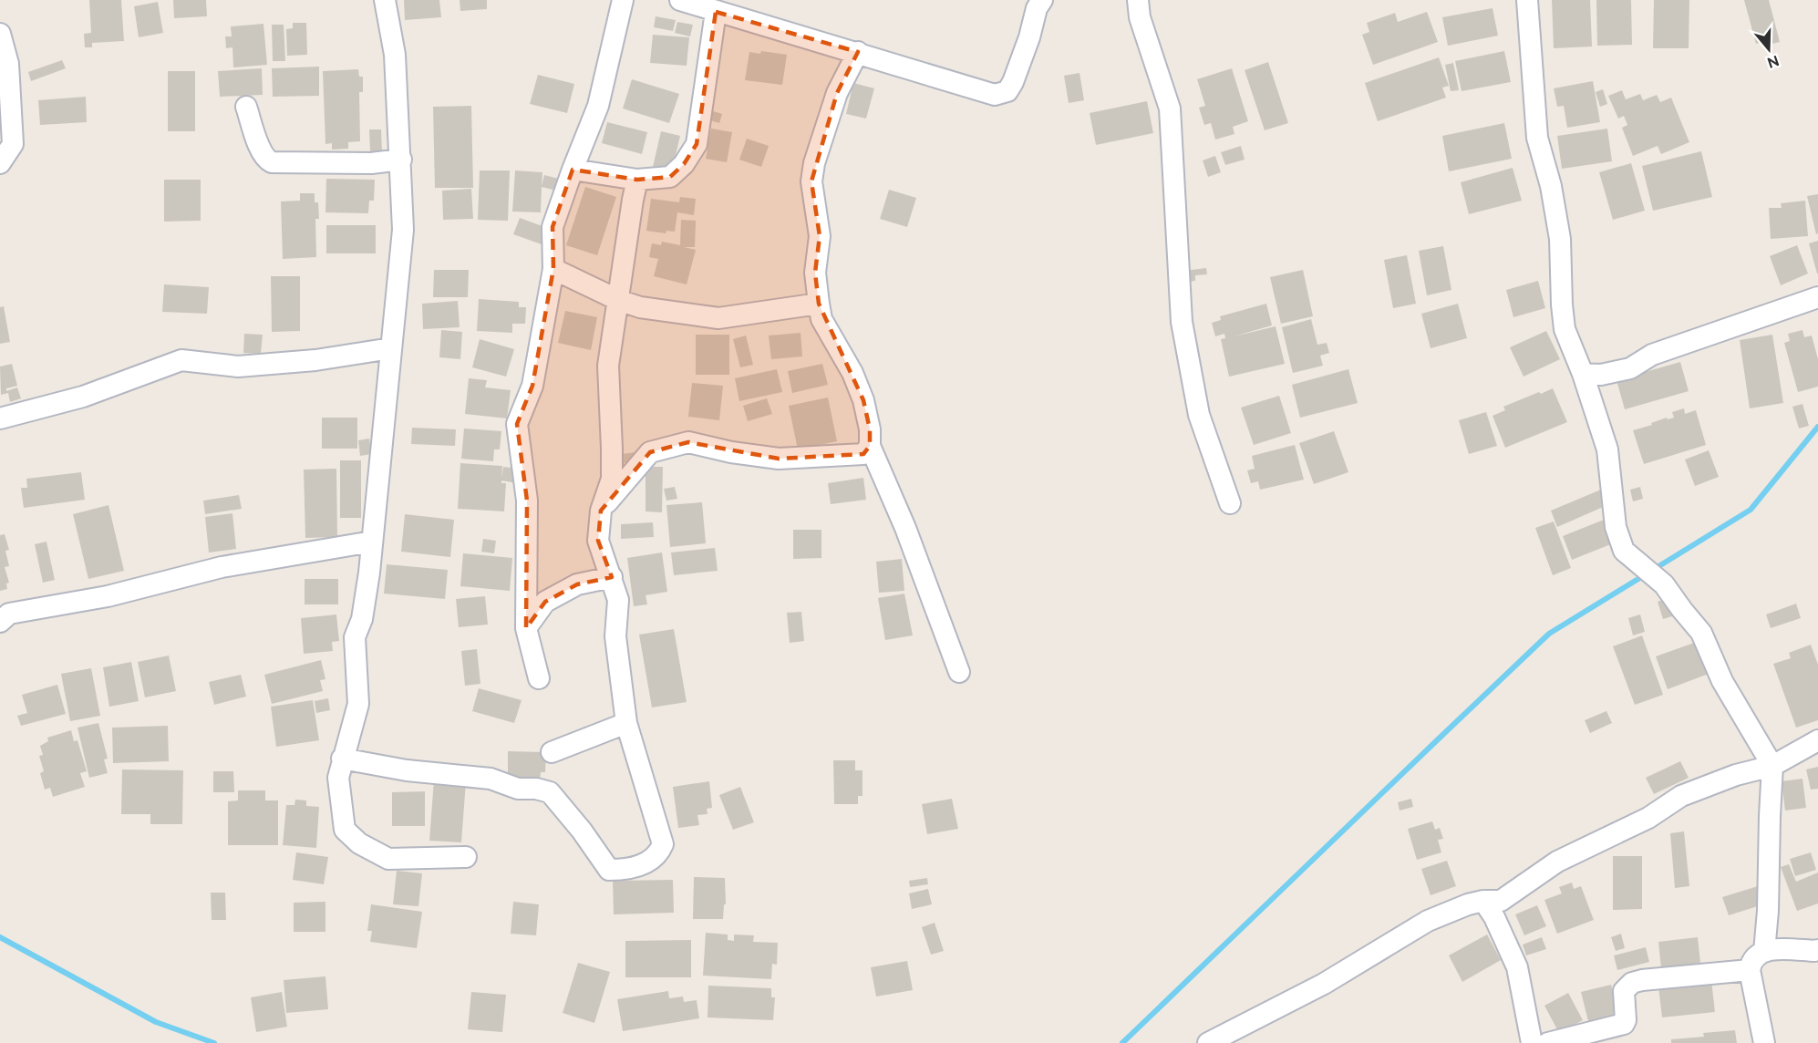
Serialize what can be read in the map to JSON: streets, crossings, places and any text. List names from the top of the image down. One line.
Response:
{"north":"bottom"}
